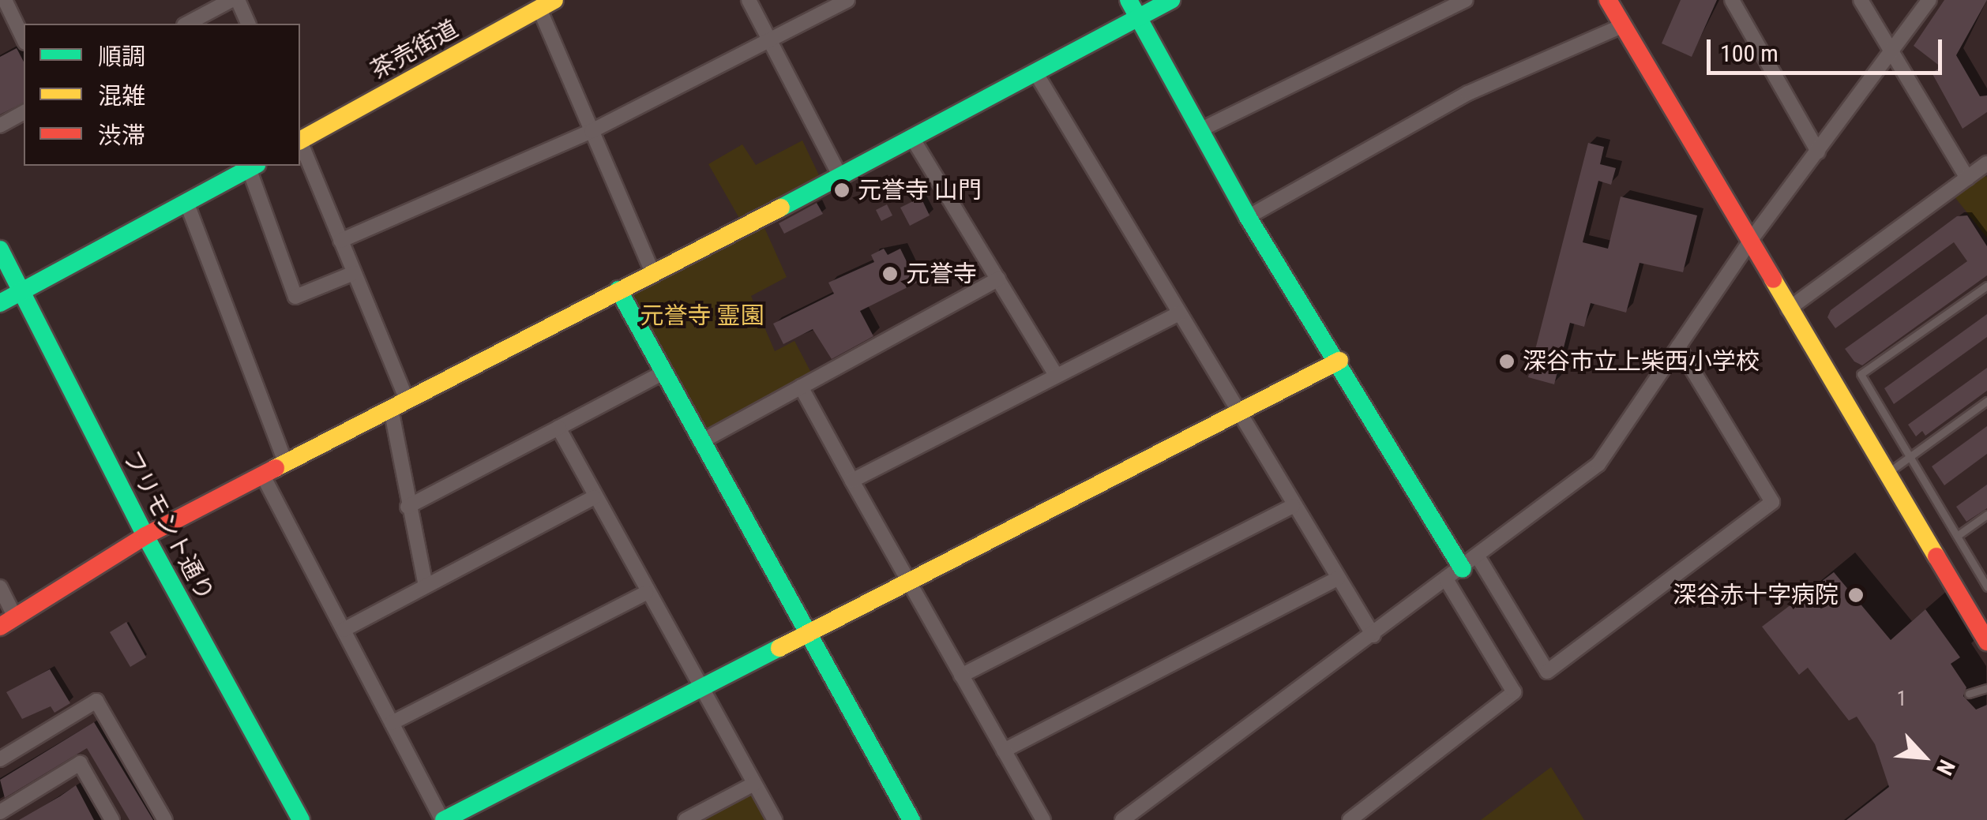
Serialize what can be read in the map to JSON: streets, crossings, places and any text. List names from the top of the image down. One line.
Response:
{"streets":{"street":["茶売街道","フリモント通り"]},"parks":["元誉寺 霊園"],"places":["元誉寺 山門","元誉寺","深谷市立上柴西小学校","深谷赤十字病院"],"house_numbers":["1"],"legend":["順調","混雑","渋滞"],"scale_bar":"100 m","north":"bottom right"}
